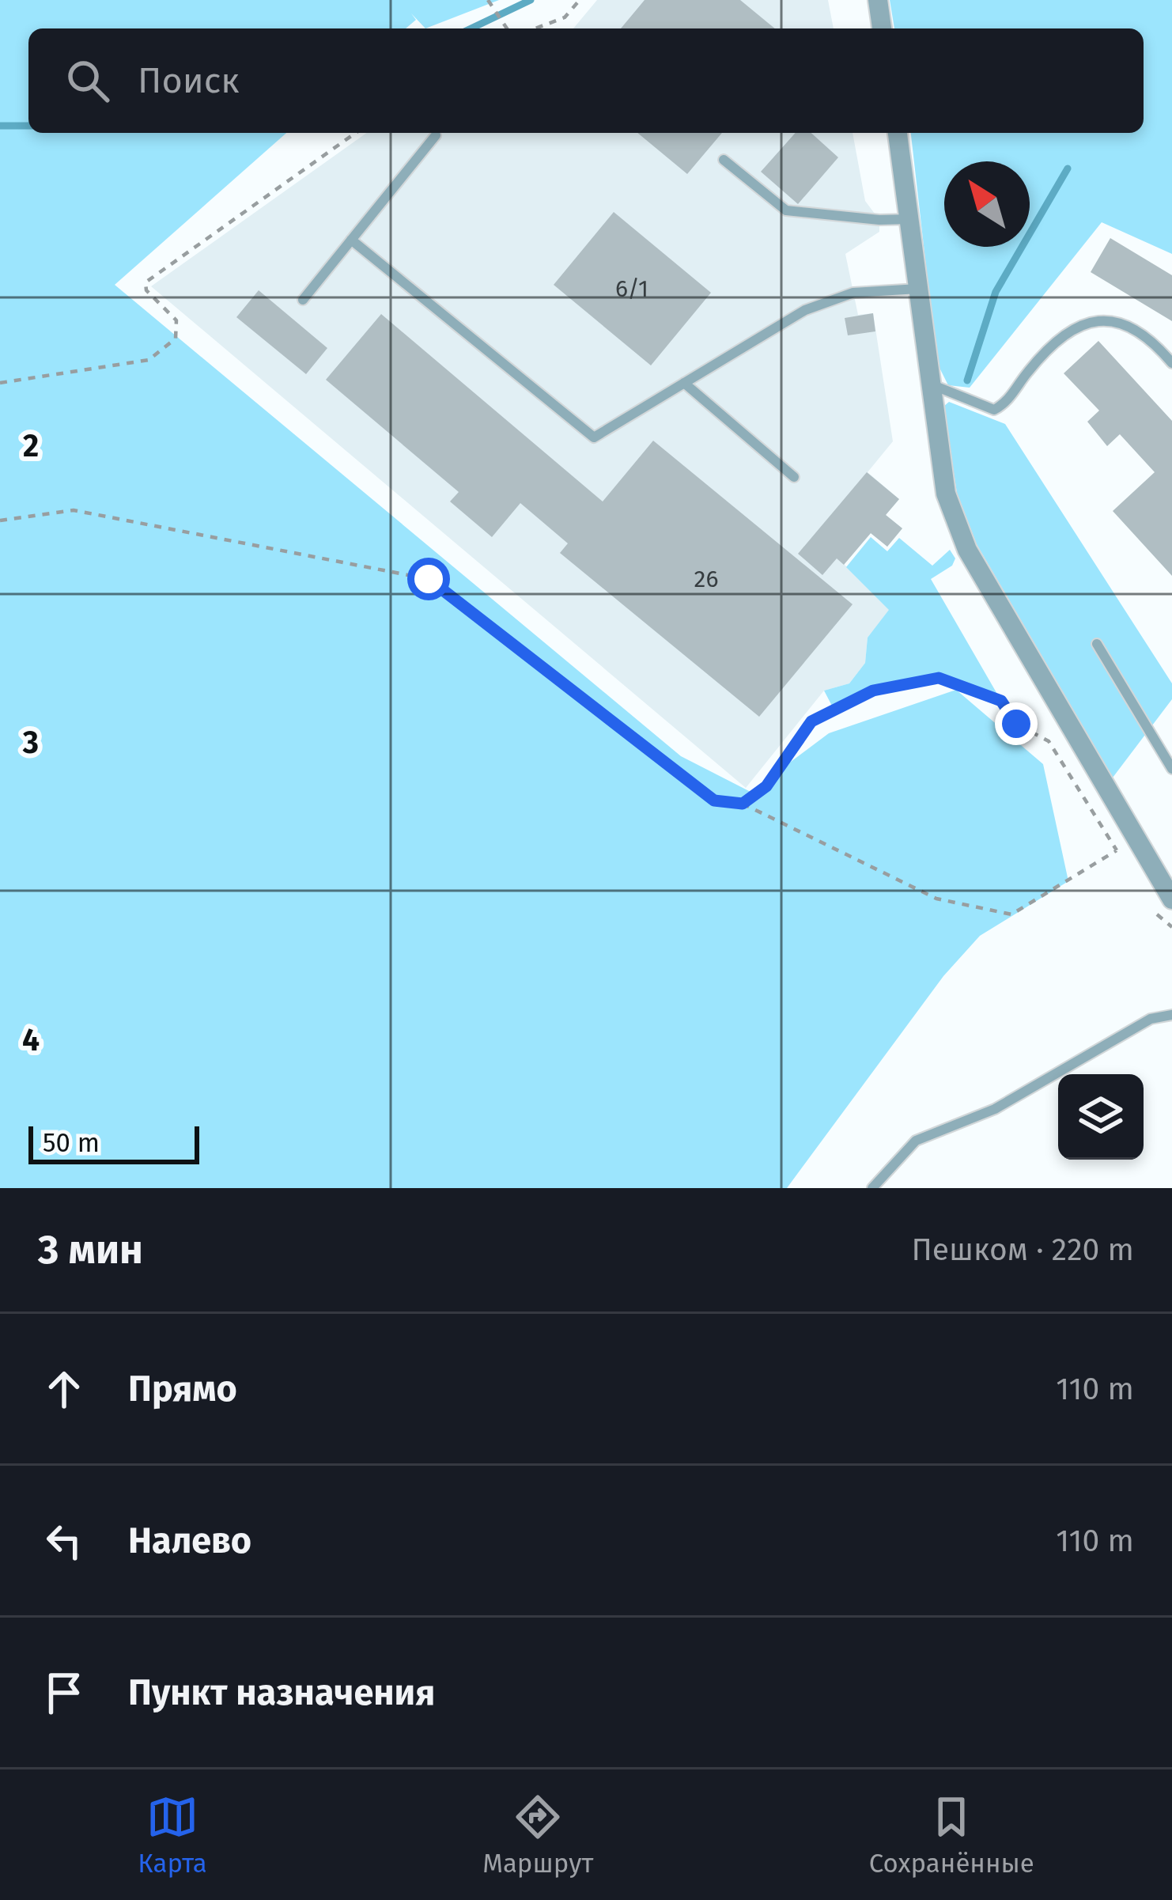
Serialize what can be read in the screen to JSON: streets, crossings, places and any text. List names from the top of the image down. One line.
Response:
{"house_numbers":["6/1","26"],"scale_bar":"50 m","north":"top left","page":{"search":"Поиск","scale":"50 m","heading":["3 мин","Пешком · 220 m"],"list":[["Прямо","110 m"],["Налево","110 m"],"Пункт назначения"],"nav":["Карта","Маршрут","Сохранённые"]},"grid":{"rows":["2","3","4"]}}
